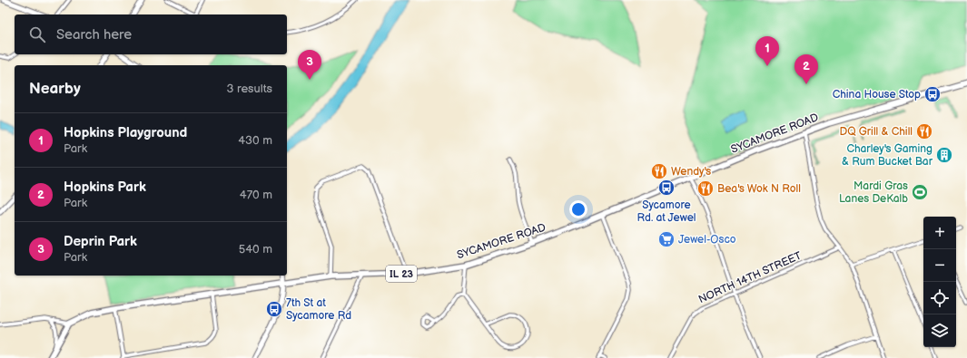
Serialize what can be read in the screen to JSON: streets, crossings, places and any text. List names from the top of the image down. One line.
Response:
{"streets":{"main road":["SYCAMORE ROAD","IL 23"],"street":["NORTH 14TH STREET"]},"places":{"bus stop":["China House Stop","Sycamore Rd. at Jewel","7th St at Sycamore Rd"],"restaurant":["DQ Grill & Chill","Wendy's","Bea's Wok N Roll"],"building":["Charley's Gaming & Rum Bucket Bar"],"sports":["Mardi Gras Lanes DeKalb"],"supermarket":["Jewel-Osco"]},"page":{"search":"Search here","pins":["1","3","2"],"heading":["Nearby","3 results"],"list":[{"mark":"1","name":"Hopkins Playground","note":"Park","value":"430 m"},{"mark":"2","name":"Hopkins Park","note":"Park","value":"470 m"},{"mark":"3","name":"Deprin Park","note":"Park","value":"540 m"}],"map_buttons":["+","−"]}}
